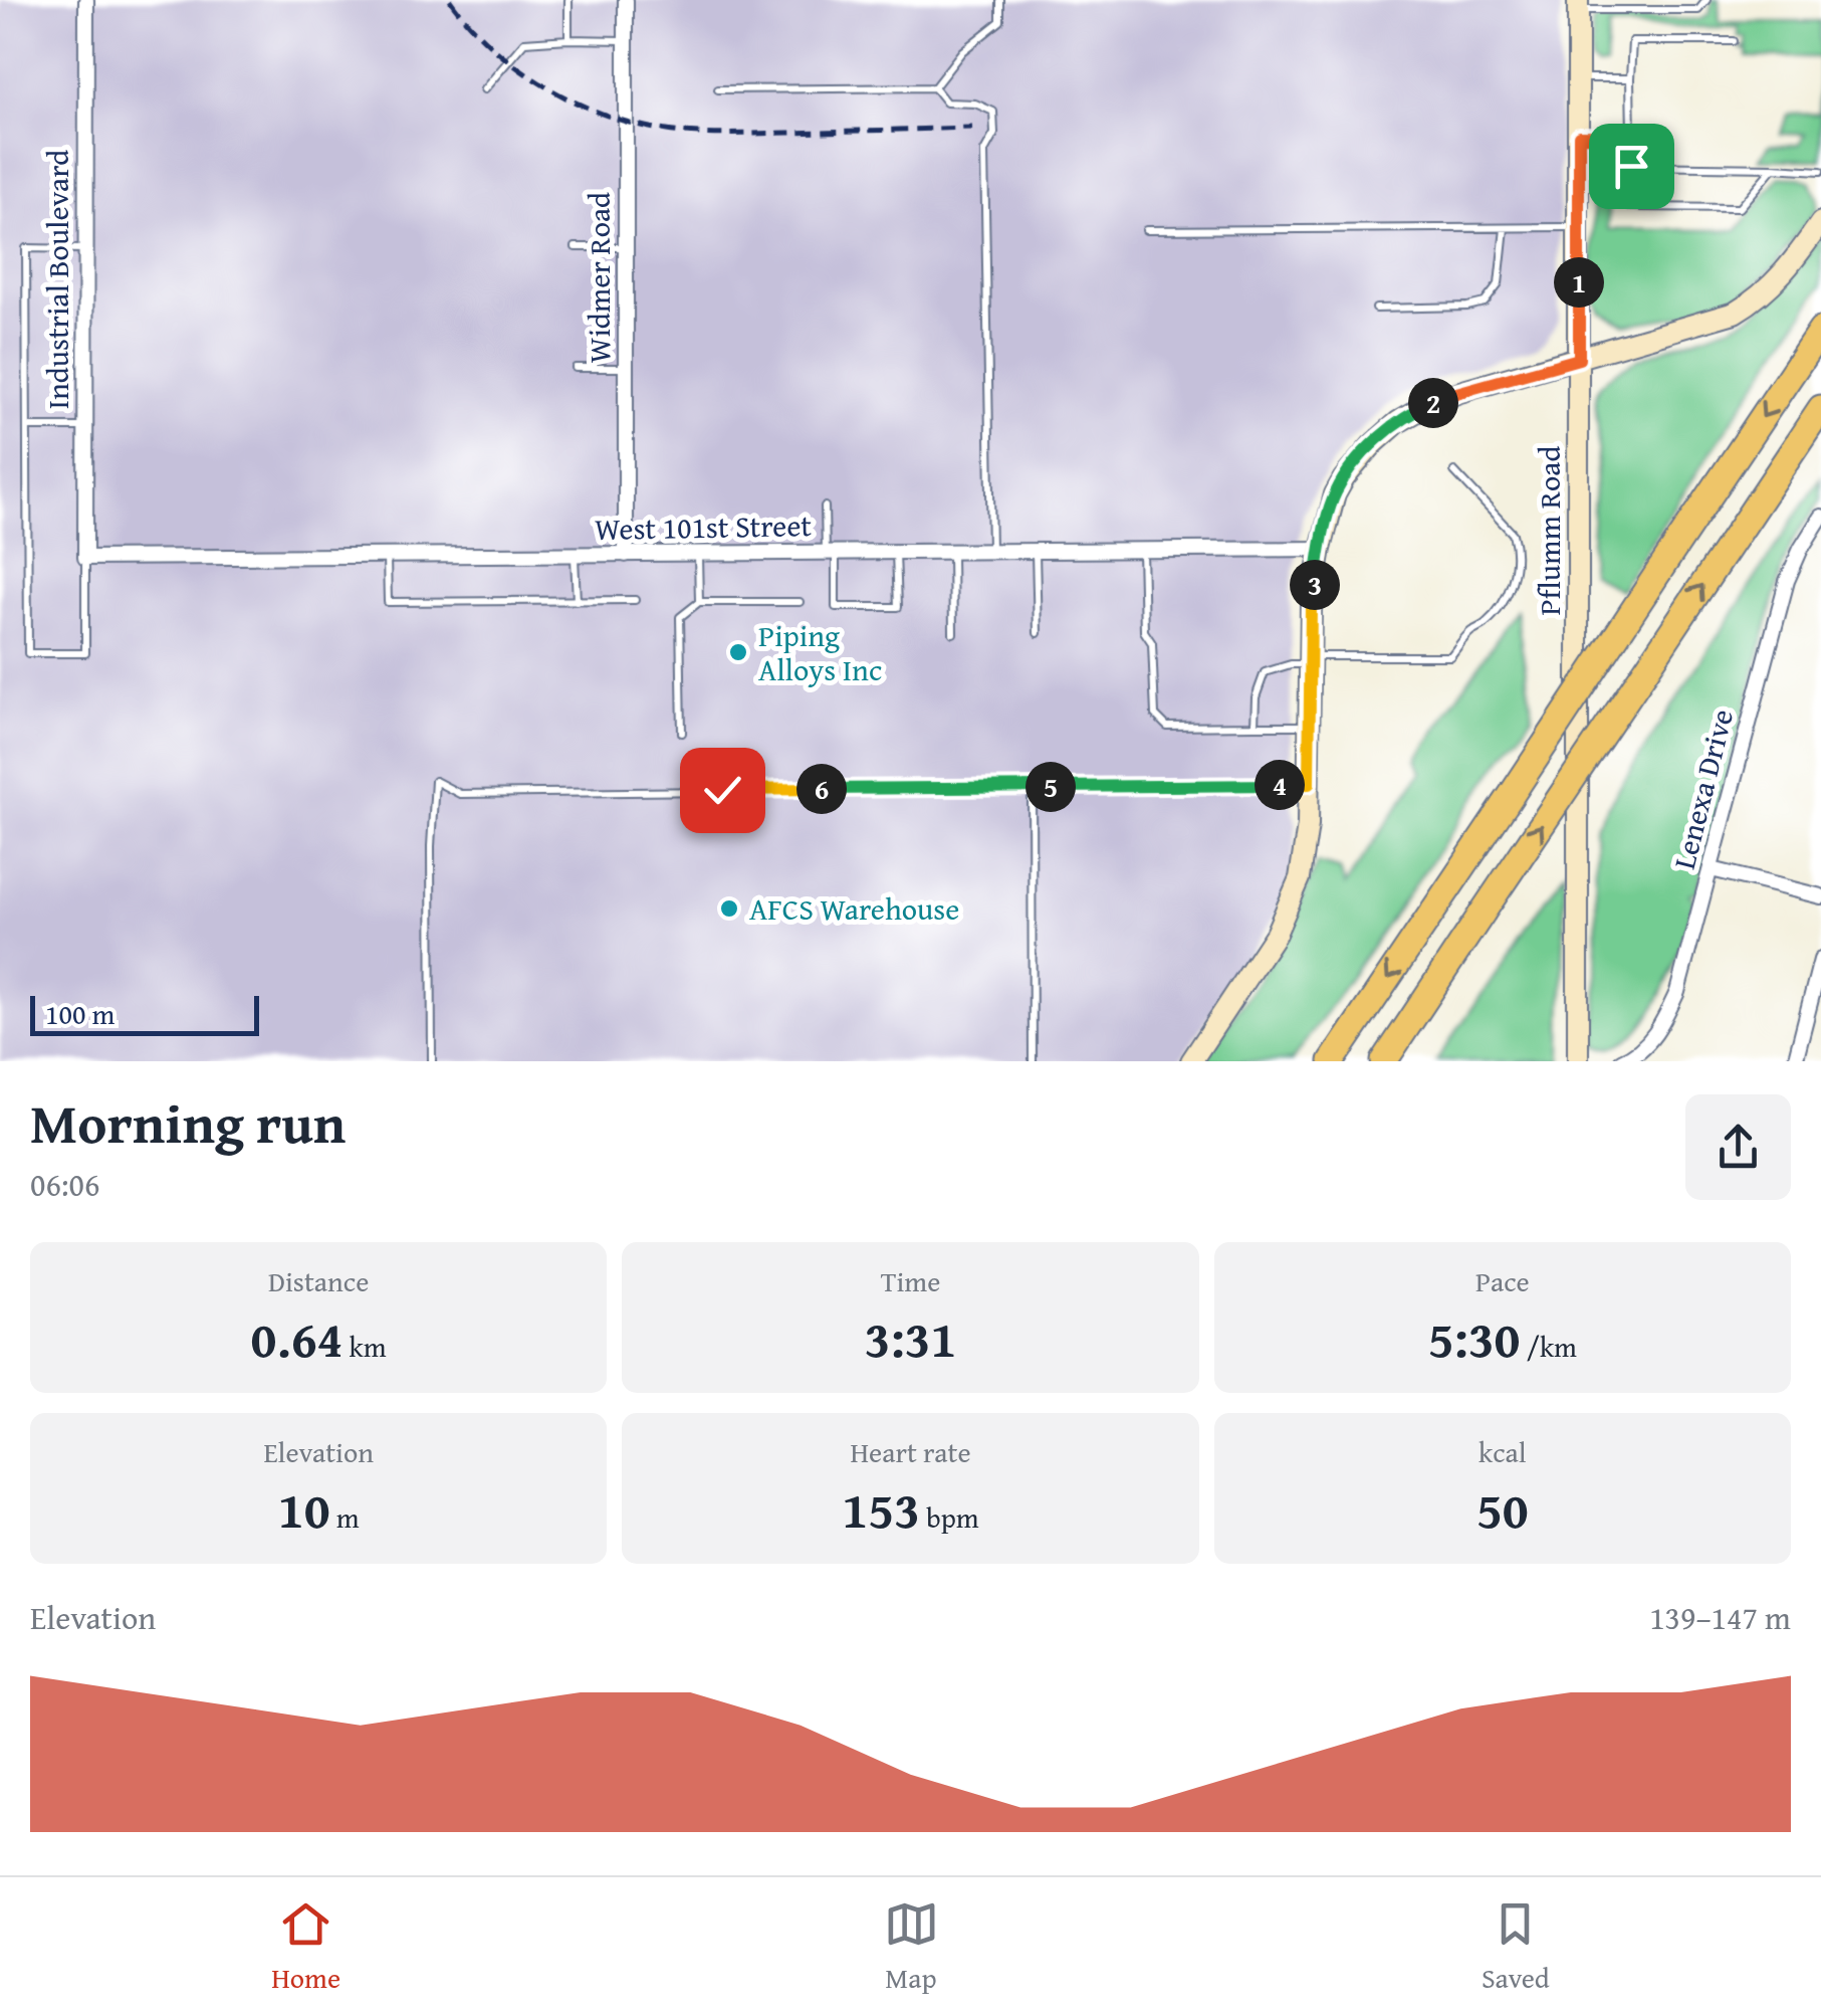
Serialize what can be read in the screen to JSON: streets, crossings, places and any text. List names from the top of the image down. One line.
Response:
{"streets":{"street":["Widmer Road","Industrial Boulevard","West 101st Street","Pflumm Road","Lenexa Drive"]},"crossings":[["Widmer Road","West 101st Street"],["Industrial Boulevard","West 101st Street"]],"places":["Piping Alloys Inc","AFCS Warehouse"],"scale_bar":"100 m","page":{"pins":["1","2","3","4","5","6"],"scale":"100 m","heading":["Morning run","06:06"],"stats":[["Distance","0.64 km"],["Time","3:31"],["Pace","5:30 /km"],["Elevation","10 m"],["Heart rate","153 bpm"],["kcal","50"]],"chart":["Elevation","139–147 m"],"tabs":["Home","Map","Saved"]}}
